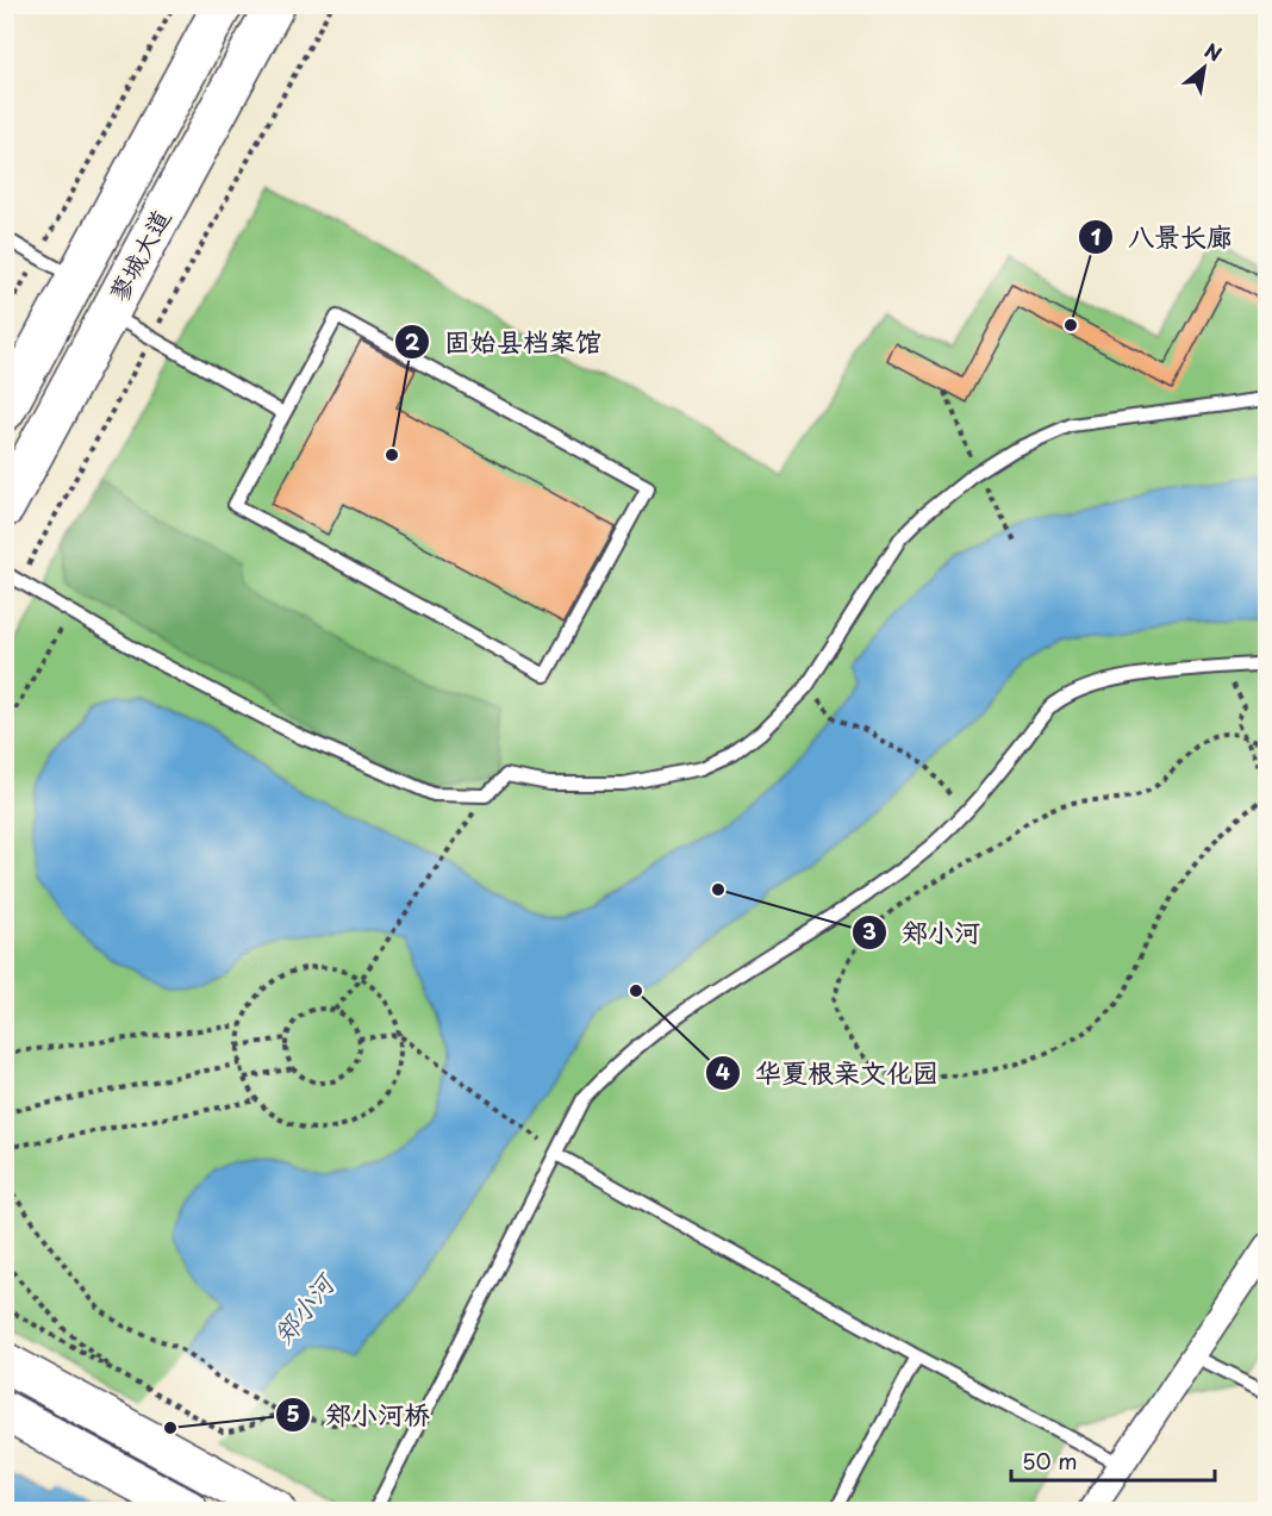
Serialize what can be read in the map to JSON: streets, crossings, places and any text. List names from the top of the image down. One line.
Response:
{"streets":{"main road":["蓼城大道"]},"water":["郑小河"],"places":["八景长廊","固始县档案馆","郑小河","华夏根亲文化园","郑小河桥"],"scale_bar":"50 m","north":"top right"}
